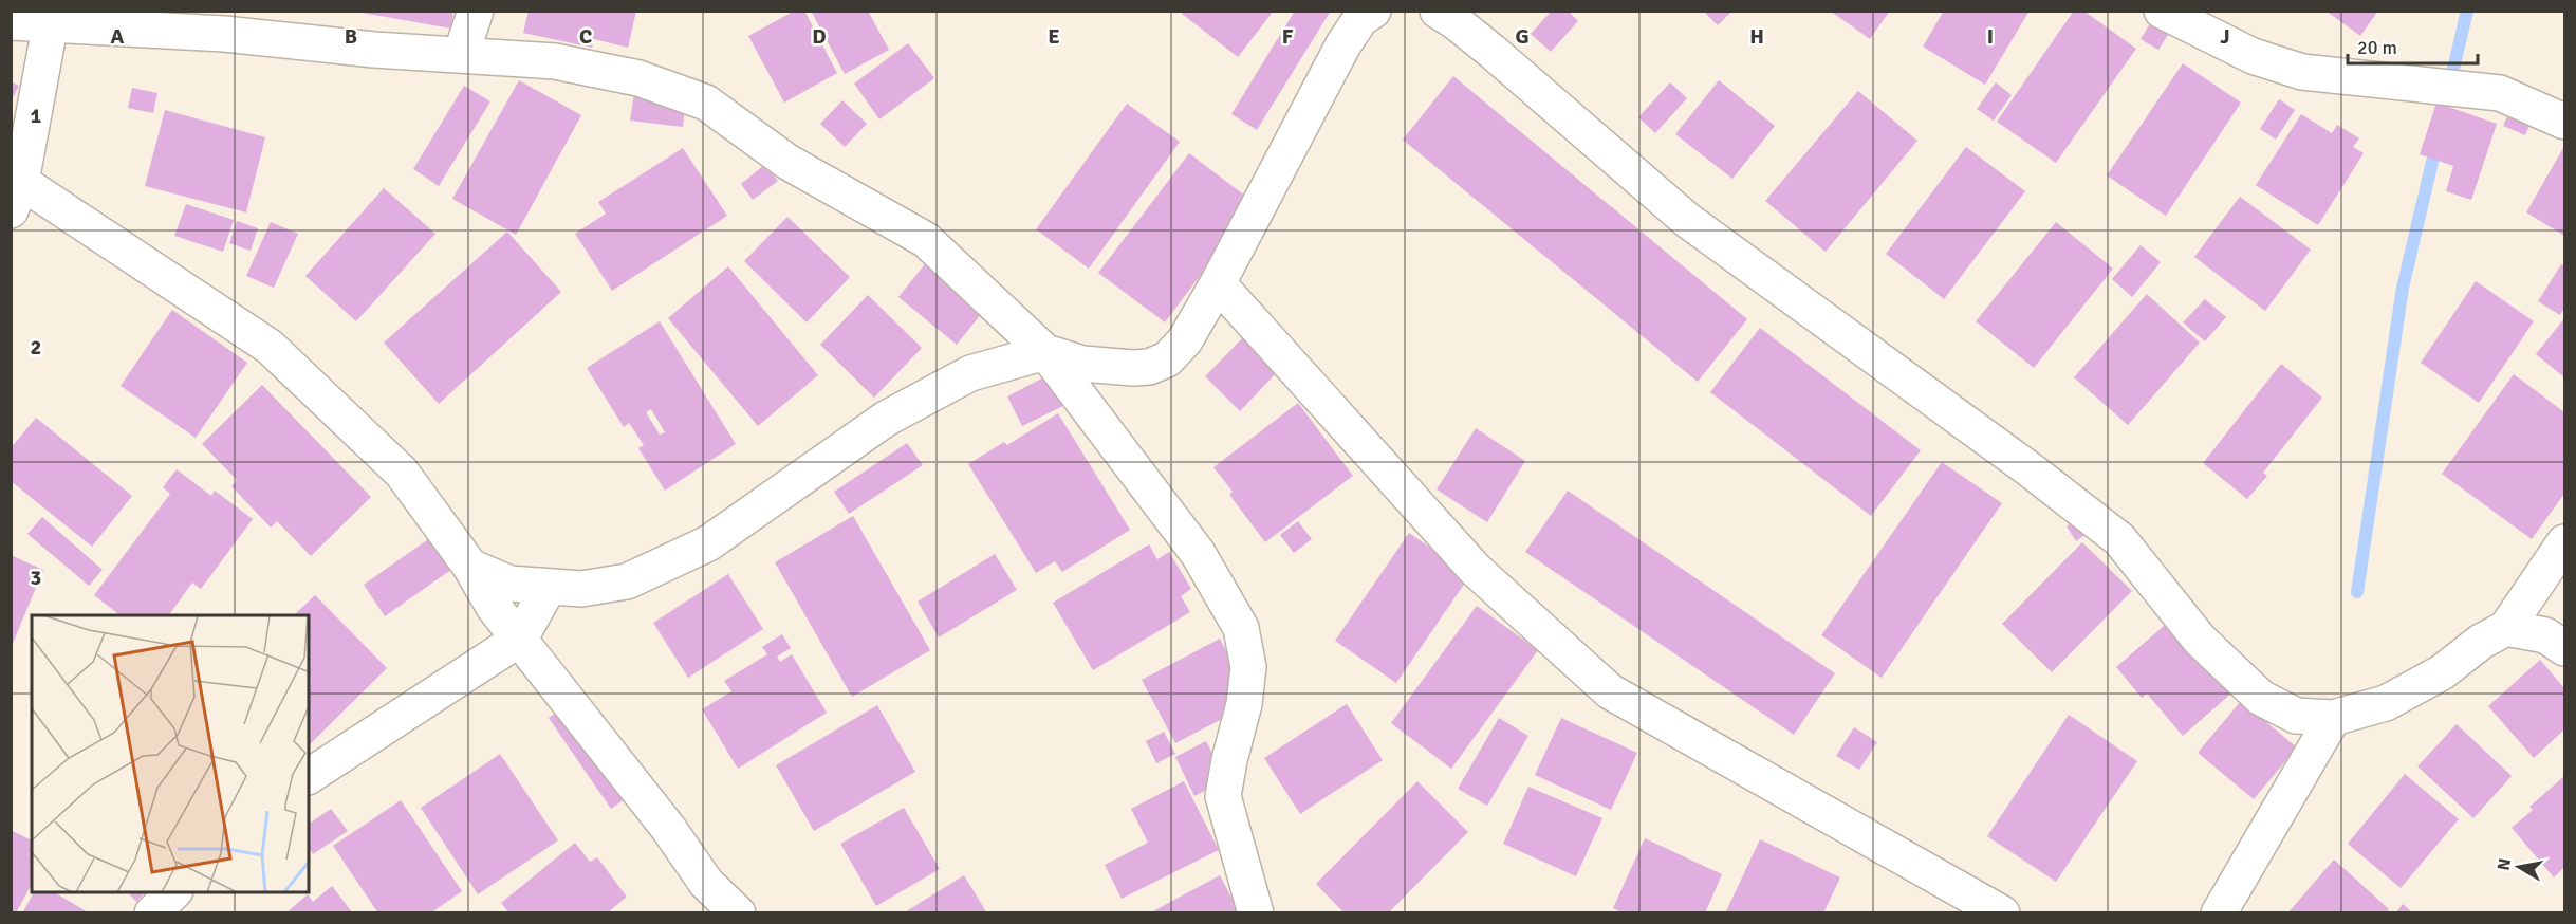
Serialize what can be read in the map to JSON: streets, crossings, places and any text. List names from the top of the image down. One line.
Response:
{"scale_bar":"20 m","north":"left","grid":{"columns":["A","B","C","D","E","F","G","H","I","J"],"rows":["1","2","3"]}}
